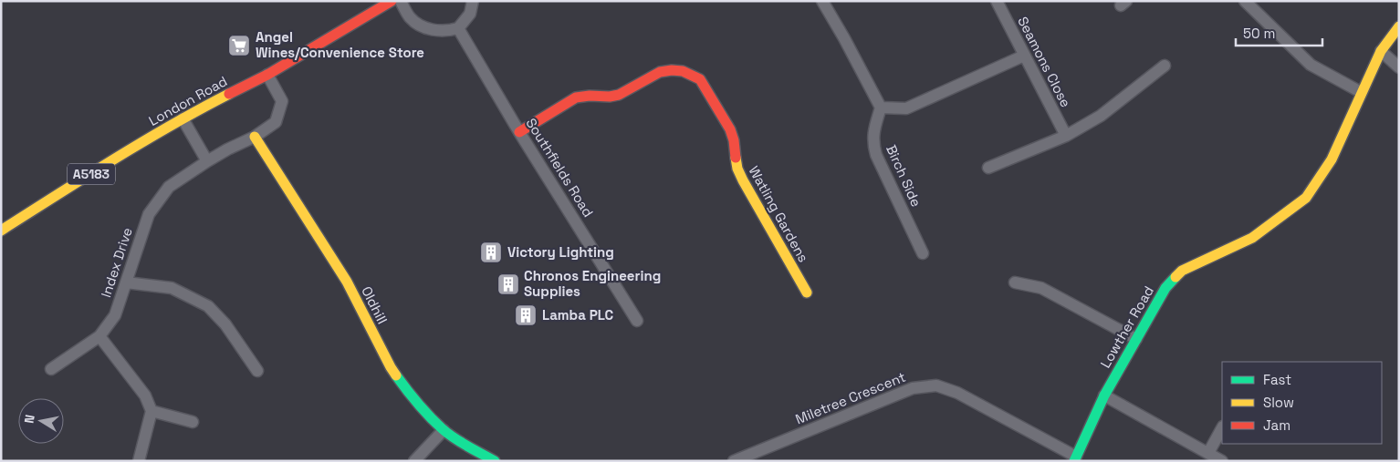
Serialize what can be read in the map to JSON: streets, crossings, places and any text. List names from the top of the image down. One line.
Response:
{"streets":{"street":["Seamons Close","London Road","Southfields Road","A5183","Birch Side","Watling Gardens","Index Drive","Oldhill","Lowther Road","Miletree Crescent"]},"crossings":[["London Road","Index Drive"],["Southfields Road","Watling Gardens"],["Index Drive","Oldhill"],["Lowther Road","Miletree Crescent"]],"places":{"supermarket":["Angel Wines/Convenience Store"],"building":["Victory Lighting","Chronos Engineering Supplies","Lamba PLC"]},"legend":["Fast","Slow","Jam"],"scale_bar":"50 m","north":"left"}
